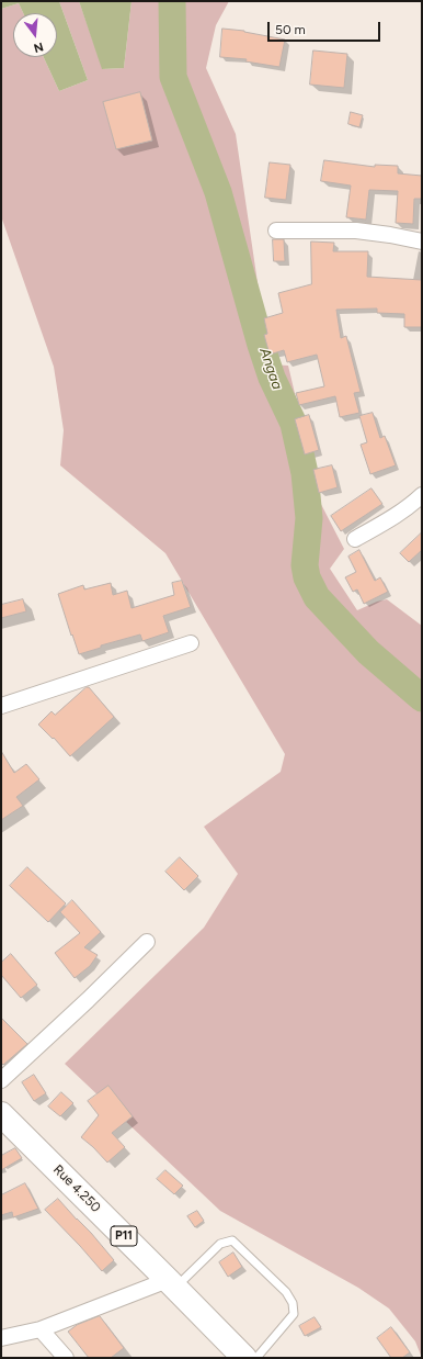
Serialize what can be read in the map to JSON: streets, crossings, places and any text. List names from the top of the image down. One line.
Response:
{"streets":{"main road":["Rue 4.250","P11"]},"water":["Angaa"],"scale_bar":"50 m","north":"bottom"}
